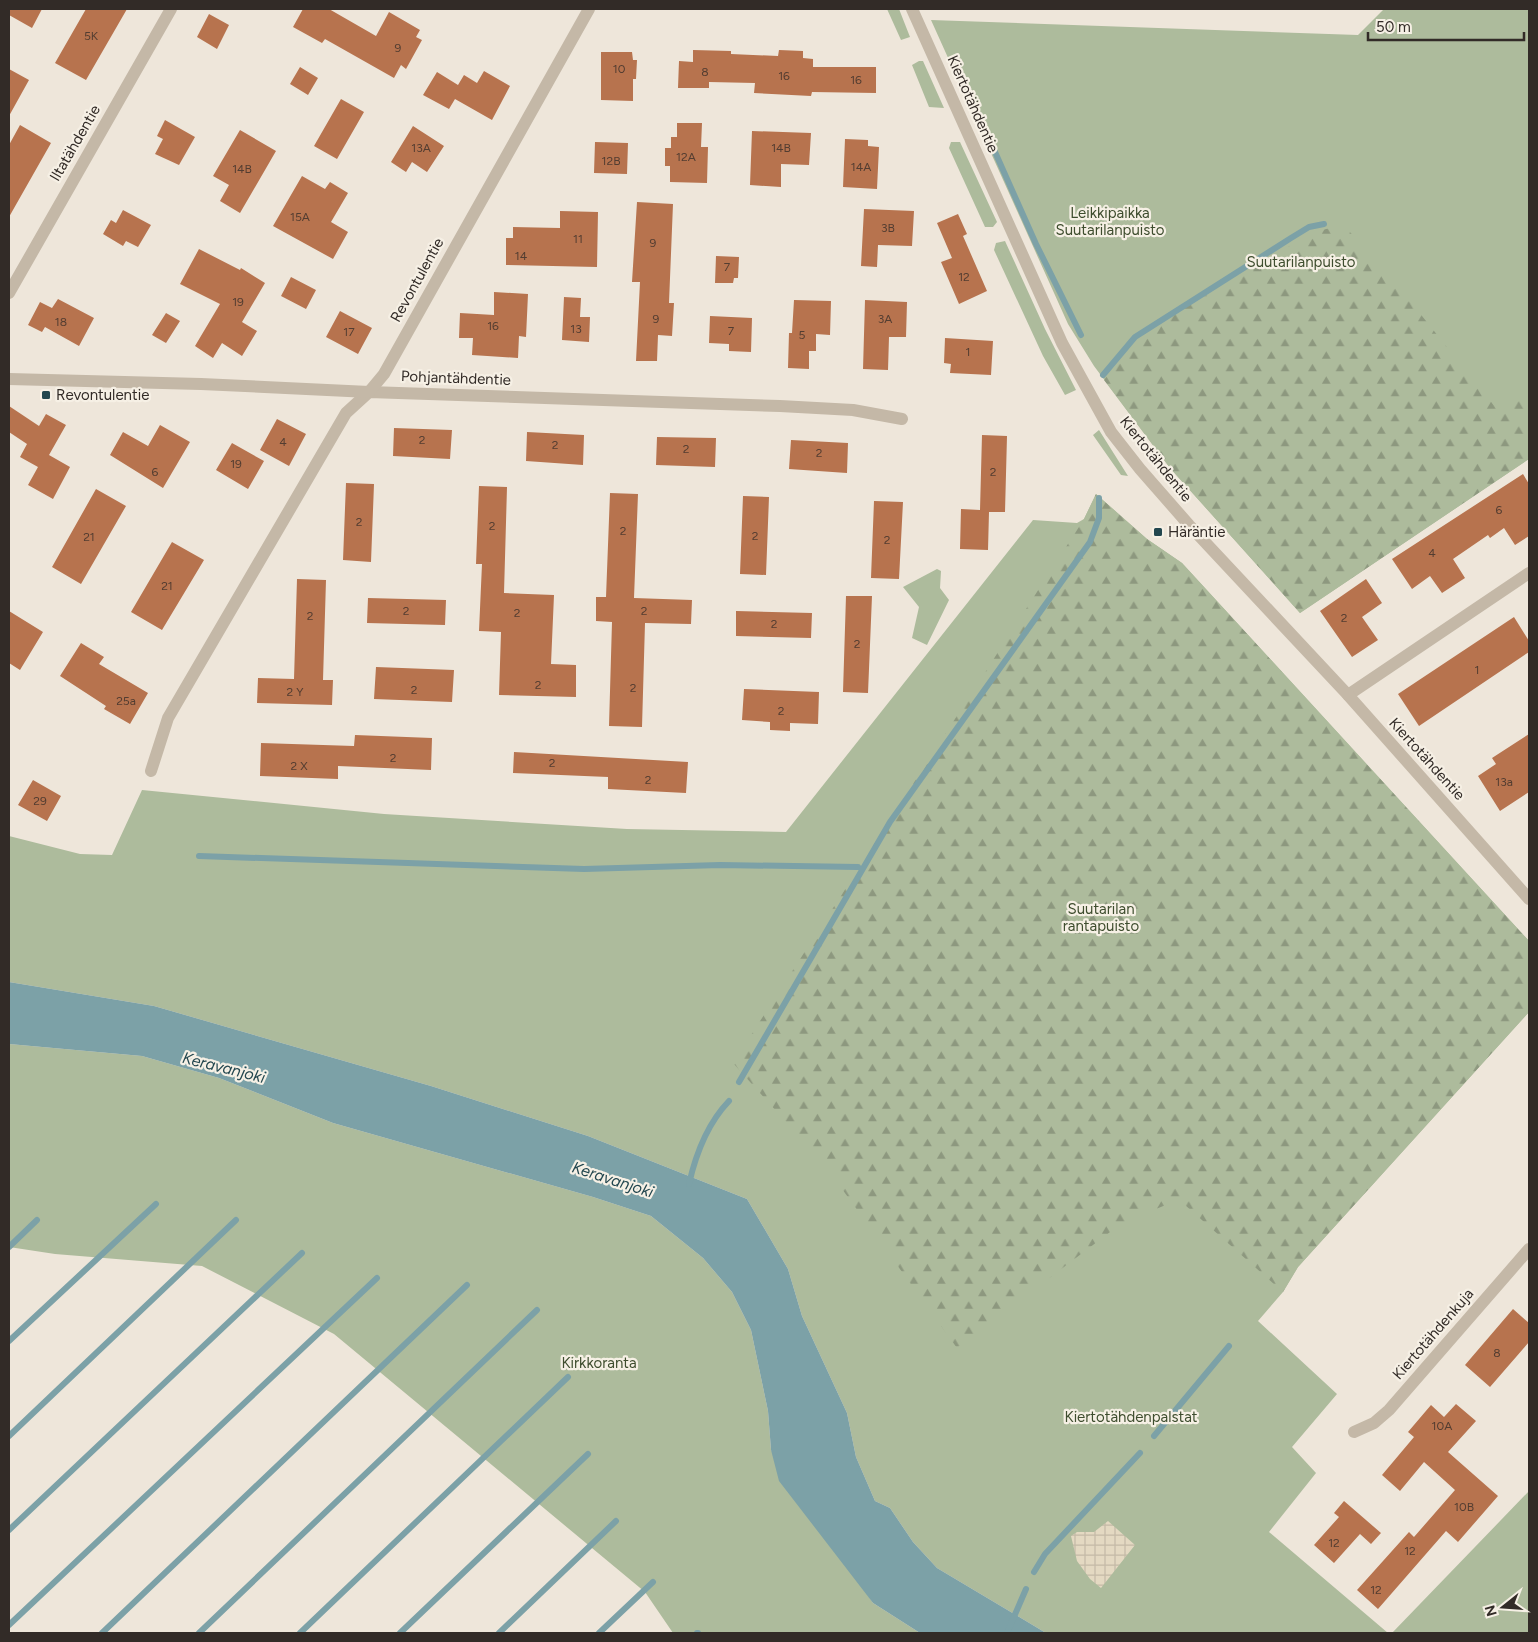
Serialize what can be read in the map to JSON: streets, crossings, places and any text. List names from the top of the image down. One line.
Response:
{"streets":{"street":["Kiertotähdentie","Iltatähdentie","Revontulentie","Pohjantähdentie","Kiertotähdenkuja"]},"crossings":[["Revontulentie","Pohjantähdentie"]],"water":["Keravanjoki"],"parks":["Leikkipaikka Suutarilanpuisto","Suutarilanpuisto","Suutarilan rantapuisto","Kirkkoranta","Kiertotähdenpalstat"],"places":{"transit":["Revontulentie","Häräntie"]},"house_numbers":["5K","9","10","8","16","16","13A","14B","12A","12B","14A","14B","15A","3B","11","9","14","7","12","19","9","3A","18","16","13","7","17","5","1","2","4","2","2","2","19","6","2","6","2","2","2","2","21","2","4","21","2","2","2","2","2","2","2","1","2","2","2","2 Y","25a","2","2","2","2 X","2","13a","29","8","10A","10B","12","12","12"],"scale_bar":"50 m","north":"left"}
